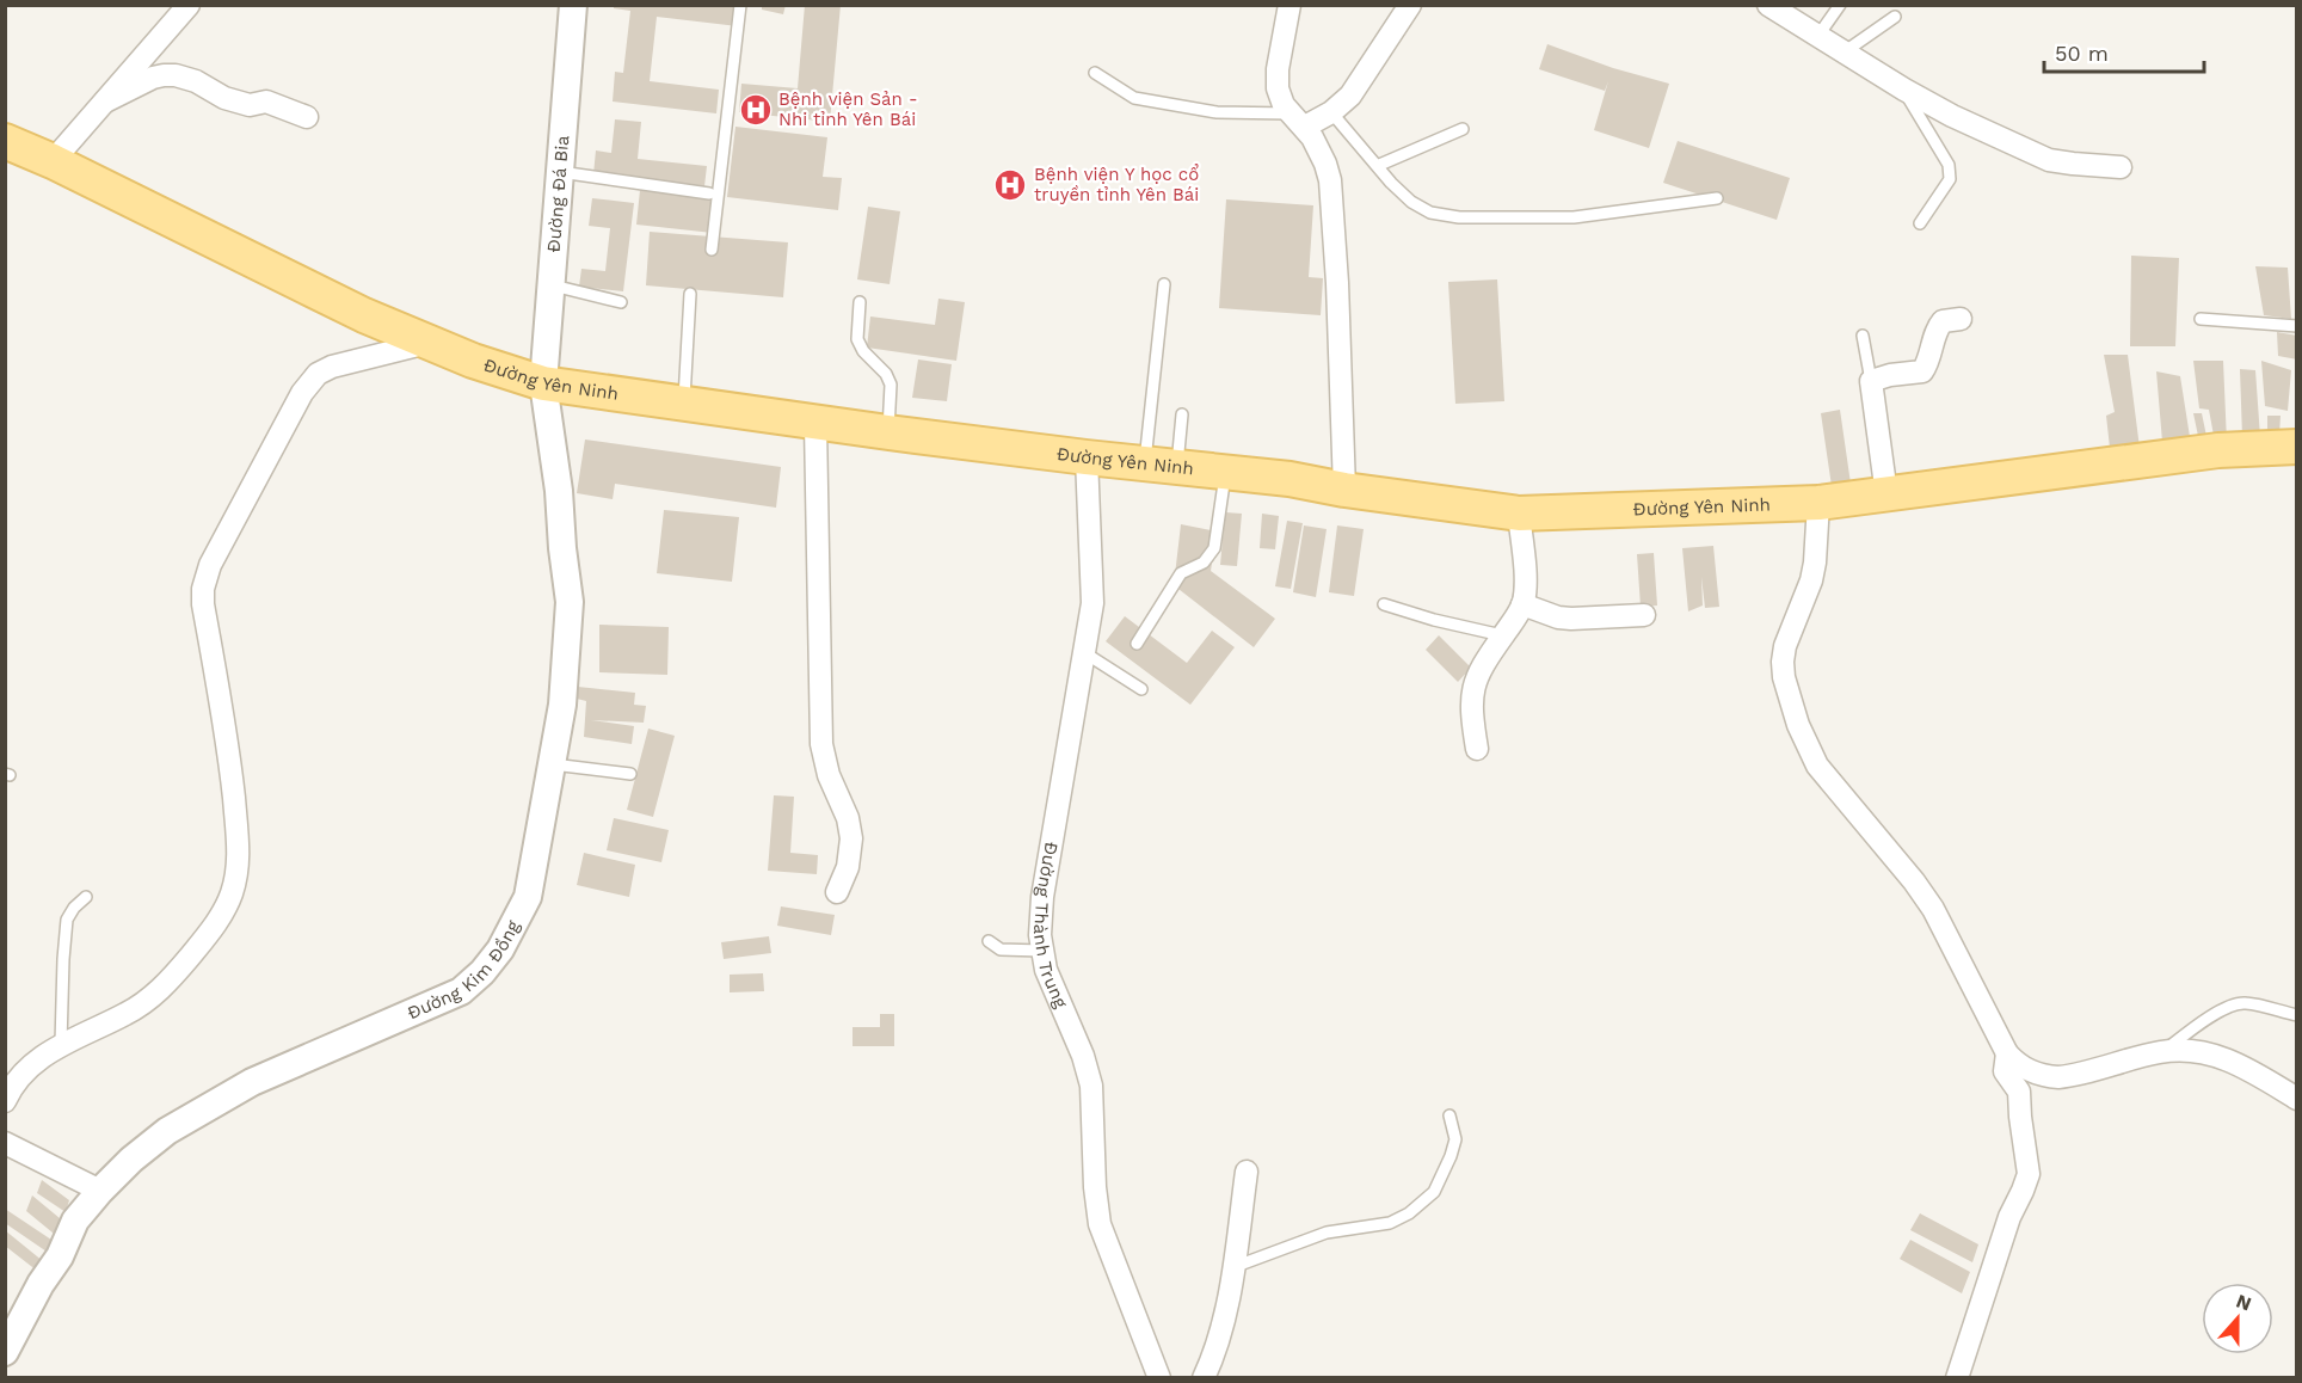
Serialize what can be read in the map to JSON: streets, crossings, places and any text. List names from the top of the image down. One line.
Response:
{"streets":{"main road":["Đường Yên Ninh"],"street":["Đường Đá Bia","Đường Thành Trung","Đường Kim Đồng"]},"crossings":[["Đường Đá Bia","Đường Yên Ninh"],["Đường Đá Bia","Đường Kim Đồng"],["Đường Yên Ninh","Đường Thành Trung"],["Đường Yên Ninh","Đường Kim Đồng"]],"places":{"hospital":["Bệnh viện Sản - Nhi tỉnh Yên Bái","Bệnh viện Y học cổ truyền tỉnh Yên Bái"]},"scale_bar":"50 m","north":"top"}
